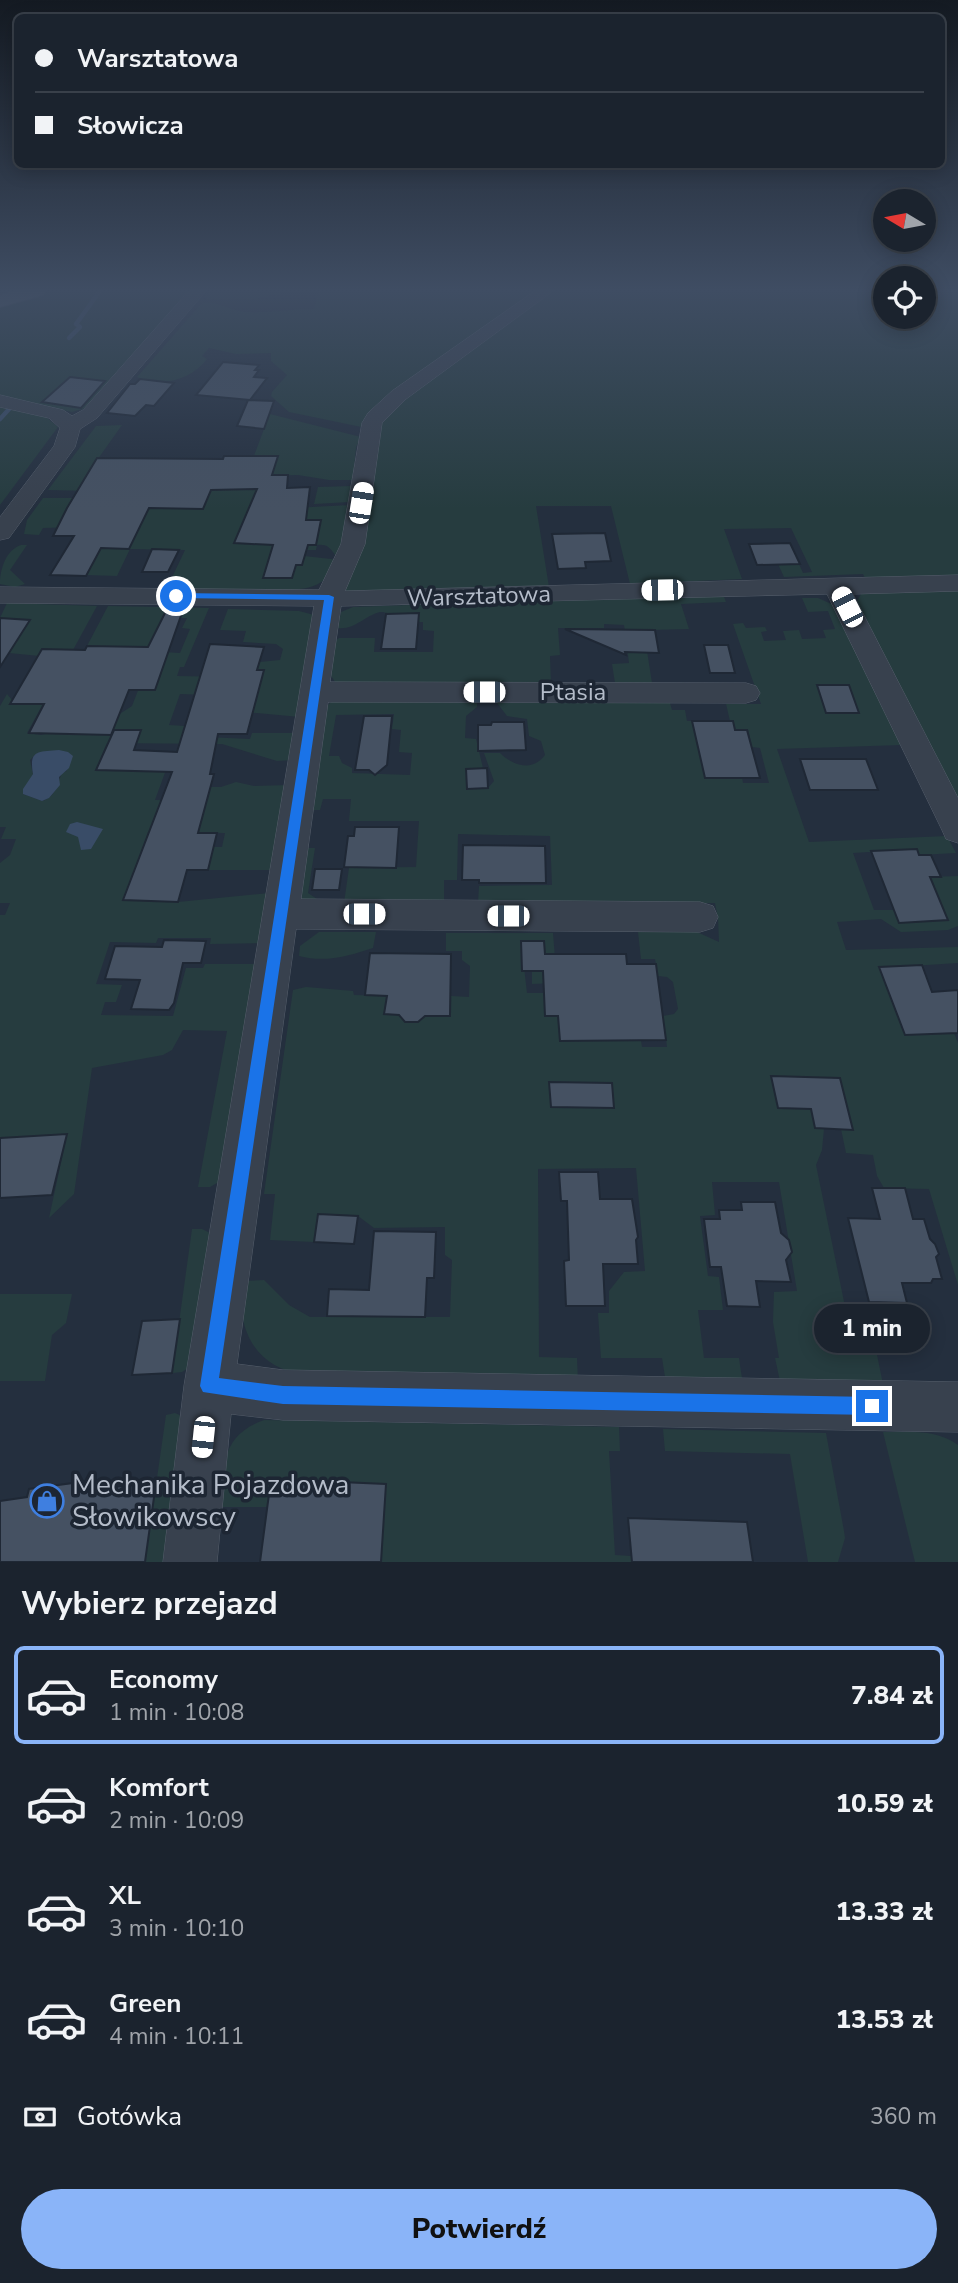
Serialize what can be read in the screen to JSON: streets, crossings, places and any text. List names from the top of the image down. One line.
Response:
{"streets":{"street":["Warsztatowa","Ptasia"]},"places":{"shop":["Mechanika Pojazdowa Słowikowscy"]},"north":"left","page":{"banner":["Warsztatowa","Słowicza"],"bubble":"1 min","heading":"Wybierz przejazd","list":[{"name":"Economy","note":"1 min · 10:08","value":"7.84 zł"},{"name":"Komfort","note":"2 min · 10:09","value":"10.59 zł"},{"name":"XL","note":"3 min · 10:10","value":"13.33 zł"},{"name":"Green","note":"4 min · 10:11","value":"13.53 zł"}],"pay":["Gotówka","360 m"],"buttons":"Potwierdź"}}
